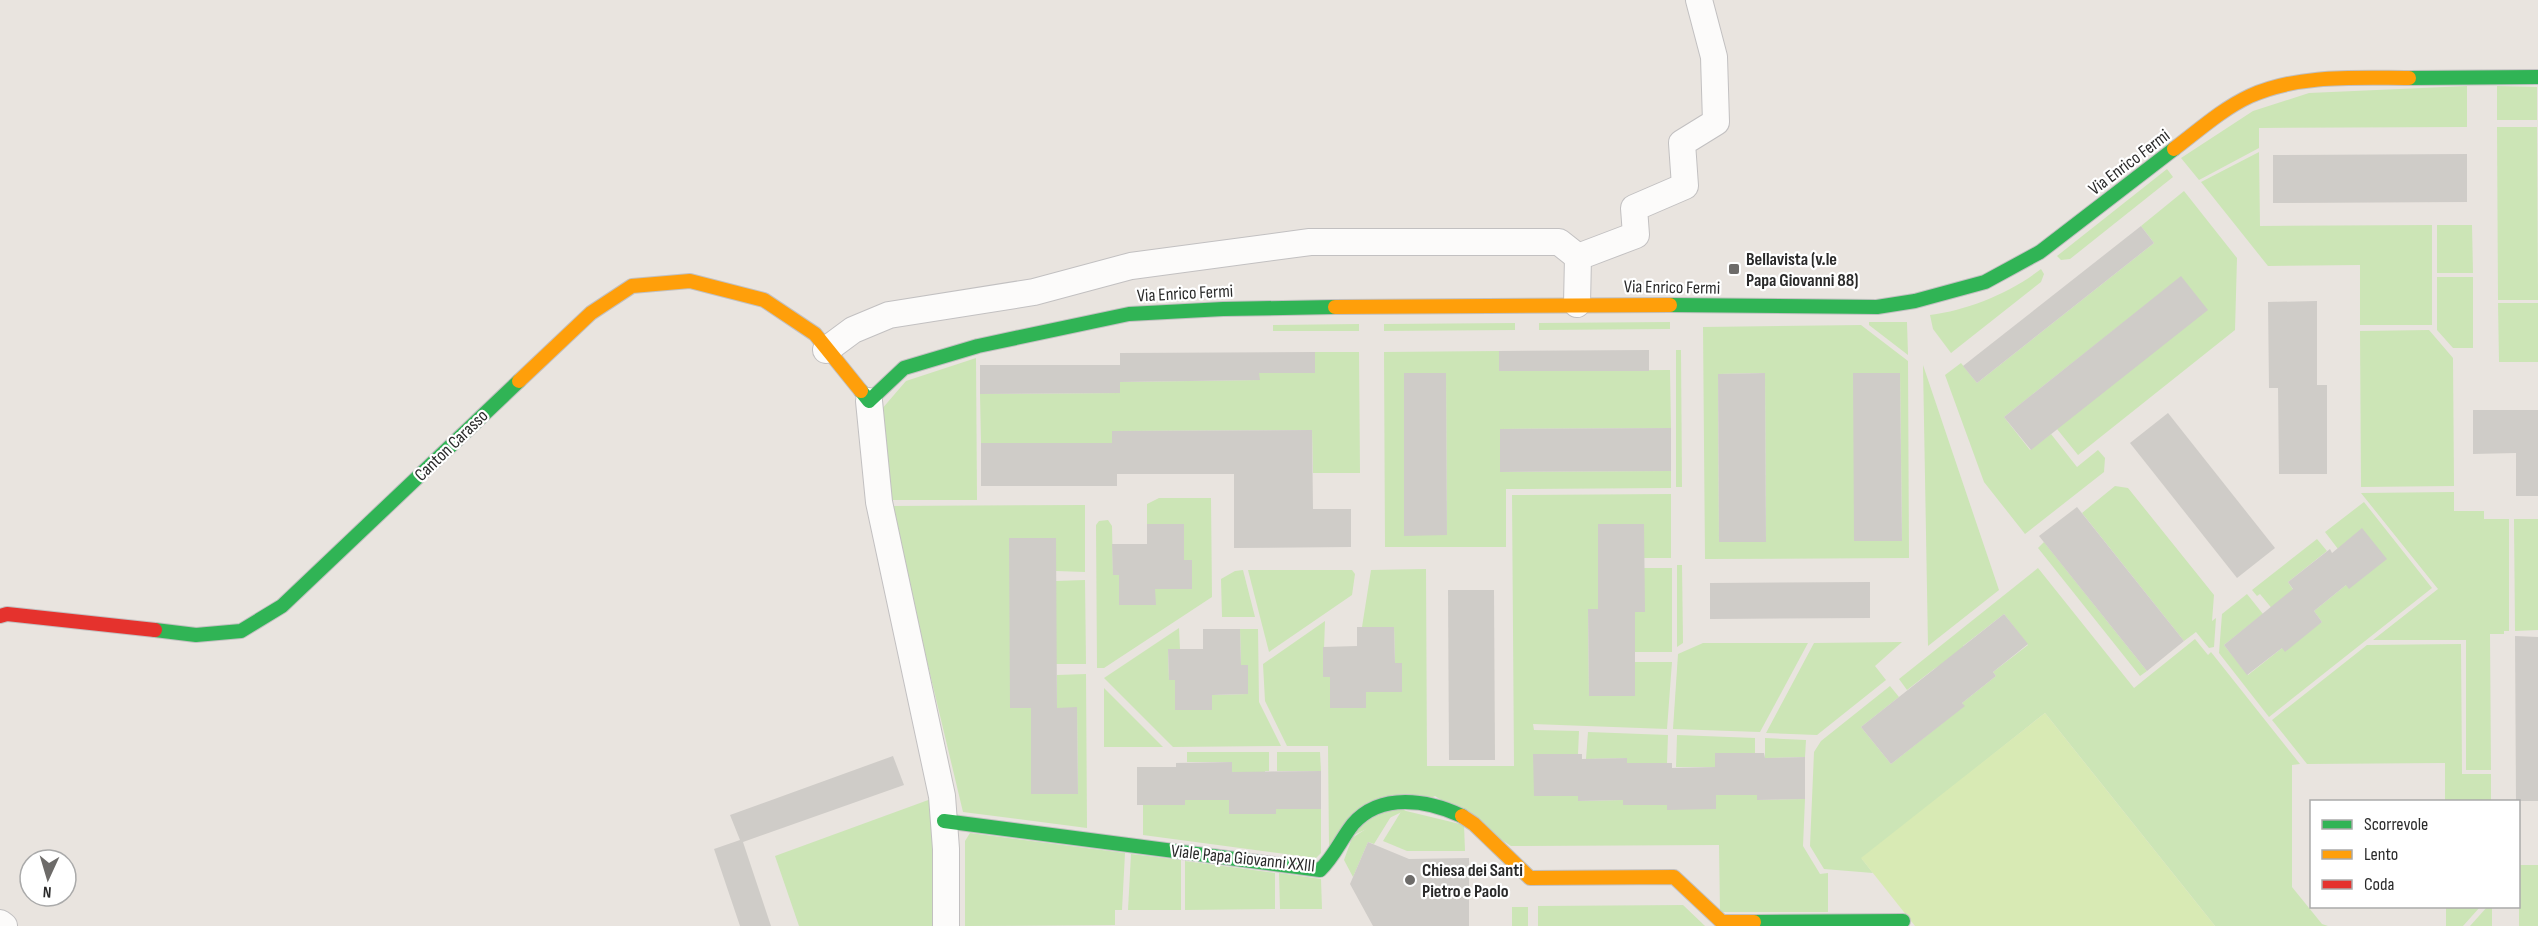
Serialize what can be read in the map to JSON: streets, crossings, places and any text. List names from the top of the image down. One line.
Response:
{"streets":{"street":["Via Enrico Fermi","Canton Carasso","Viale Papa Giovanni XXIII"]},"crossings":[["Via Enrico Fermi","Canton Carasso"]],"places":{"transit":["Bellavista (v.le Papa Giovanni 88)"],"other":["Chiesa dei Santi Pietro e Paolo"]},"legend":["Scorrevole","Lento","Coda"],"north":"bottom"}
